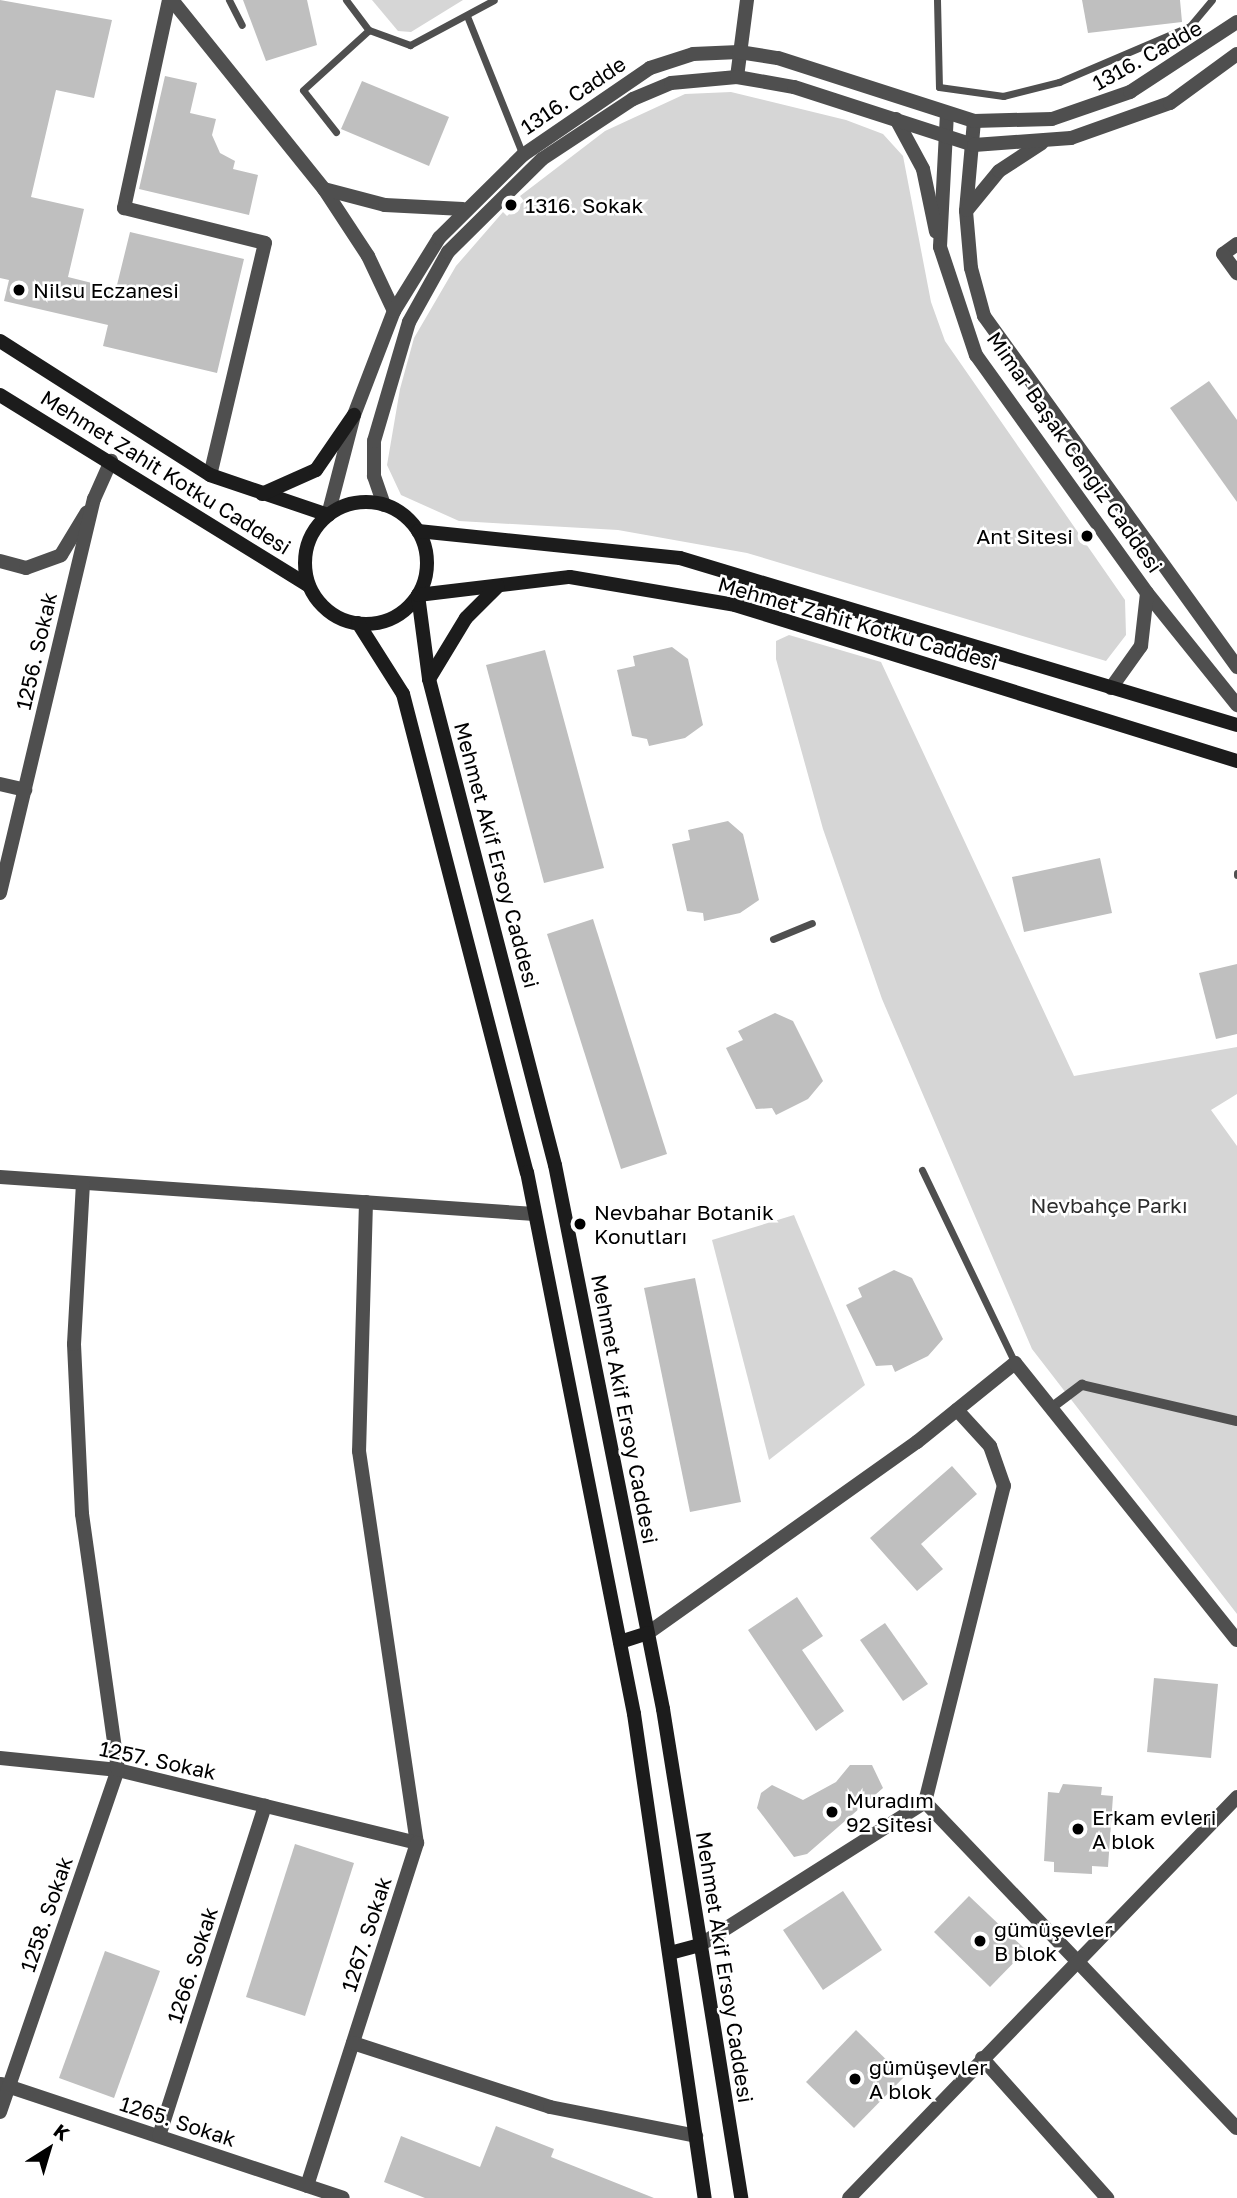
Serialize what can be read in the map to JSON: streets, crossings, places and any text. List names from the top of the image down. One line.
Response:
{"streets":{"main road":["Mehmet Zahit Kotku Caddesi","Mehmet Akif Ersoy Caddesi"],"street":["1316. Cadde","Mimar Başak Cengiz Caddesi","1256. Sokak","1257. Sokak","1258. Sokak","1267. Sokak","1266. Sokak","1265. Sokak"]},"crossings":[["1316. Cadde","Mimar Başak Cengiz Caddesi"],["1316. Cadde","Mehmet Zahit Kotku Caddesi"],["1316. Cadde","Mehmet Akif Ersoy Caddesi"],["Mehmet Zahit Kotku Caddesi","1256. Sokak"],["Mehmet Zahit Kotku Caddesi","Mehmet Akif Ersoy Caddesi"],["1257. Sokak","1258. Sokak"],["1257. Sokak","1266. Sokak"],["1258. Sokak","1265. Sokak"],["1267. Sokak","1265. Sokak"],["1266. Sokak","1265. Sokak"]],"parks":["Nevbahçe Parkı"],"places":["1316. Sokak","Nilsu Eczanesi","Ant Sitesi","Nevbahar Botanik Konutları","Muradım 92 Sitesi","Erkam evleri A blok","gümüşevler B blok","gümüşevler A blok"],"north":"top right"}
